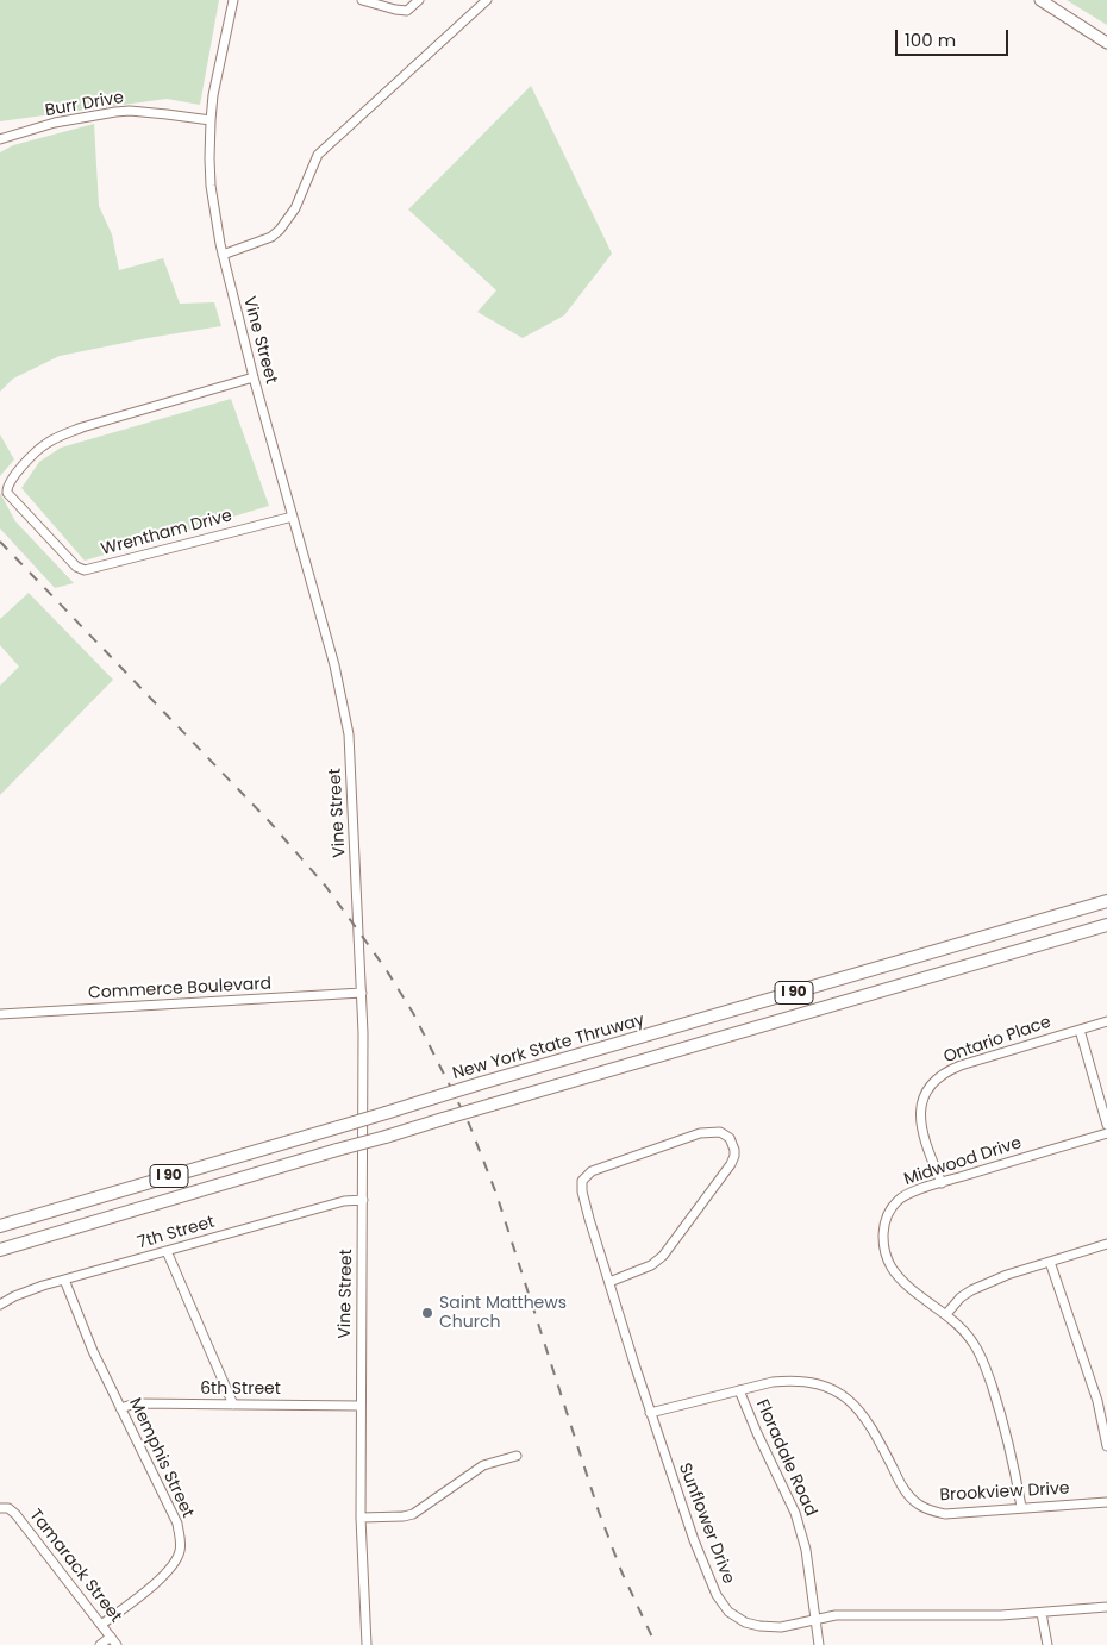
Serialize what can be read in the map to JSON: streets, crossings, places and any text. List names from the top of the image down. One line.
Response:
{"streets":{"highway":["I 90","New York State Thruway"],"street":["Burr Drive","Vine Street","Wrentham Drive","Commerce Boulevard","Ontario Place","Midwood Drive","7th Street","6th Street","Memphis Street","Floradale Road","Brookview Drive","Sunflower Drive","Tamarack Street"]},"crossings":[["Burr Drive","Vine Street"],["Vine Street","Wrentham Drive"],["Vine Street","Commerce Boulevard"],["Vine Street","7th Street"],["Vine Street","6th Street"],["Ontario Place","Midwood Drive"],["Midwood Drive","Brookview Drive"],["7th Street","Memphis Street"],["6th Street","Memphis Street"],["Memphis Street","Tamarack Street"],["Floradale Road","Brookview Drive"],["Floradale Road","Sunflower Drive"],["Brookview Drive","Sunflower Drive"]],"places":["Saint Matthews Church"],"scale_bar":"100 m"}
